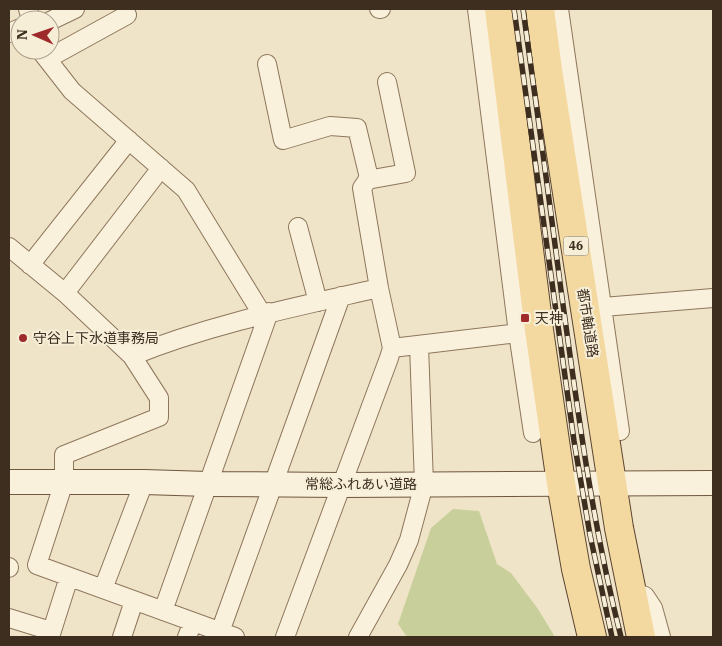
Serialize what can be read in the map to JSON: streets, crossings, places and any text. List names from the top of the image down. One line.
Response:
{"streets":{"main road":["46","都市軸道路"],"street":["常総ふれあい道路"]},"crossings":[["都市軸道路","常総ふれあい道路"]],"places":{"transit":["天神"],"other":["守谷上下水道事務局"]},"north":"left"}
